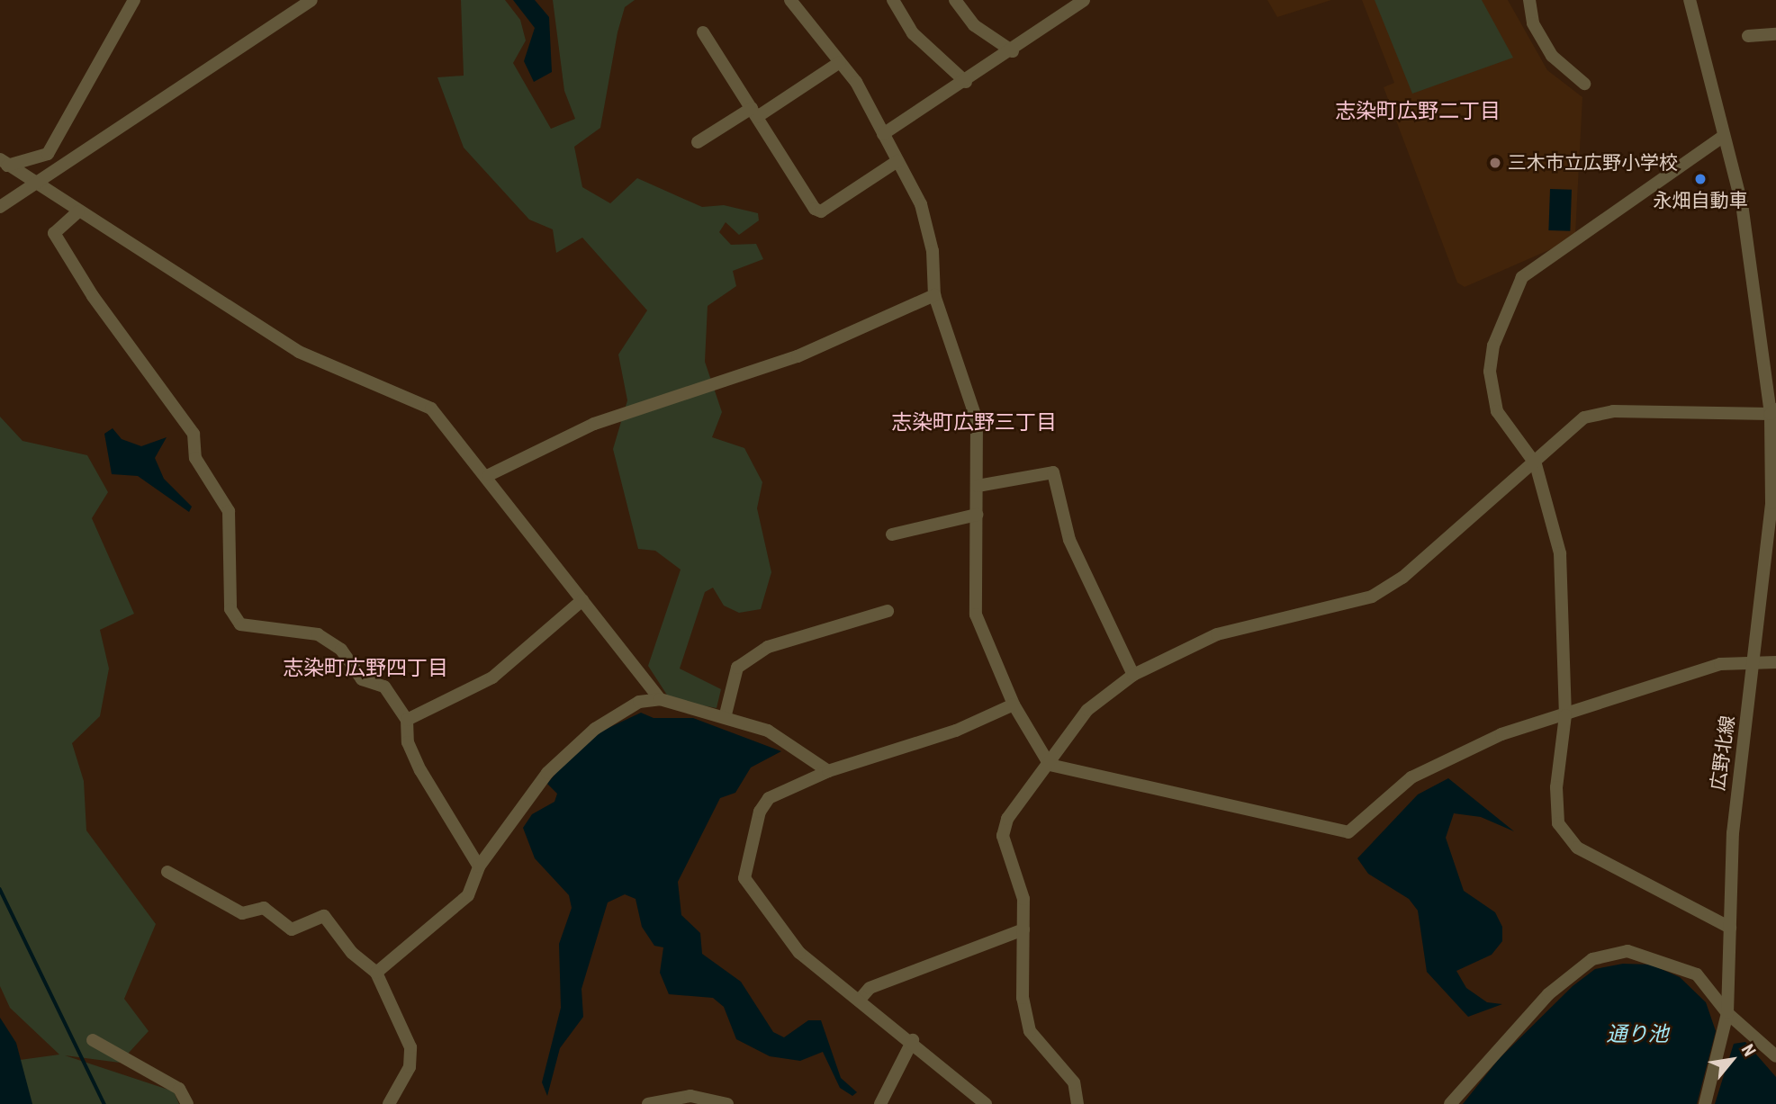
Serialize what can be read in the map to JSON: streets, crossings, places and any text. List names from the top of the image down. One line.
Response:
{"streets":{"street":["広野北線"]},"districts":["志染町広野二丁目","志染町広野三丁目","志染町広野四丁目"],"water":["通り池"],"places":["三木市立広野小学校","永畑自動車"],"north":"top right"}
